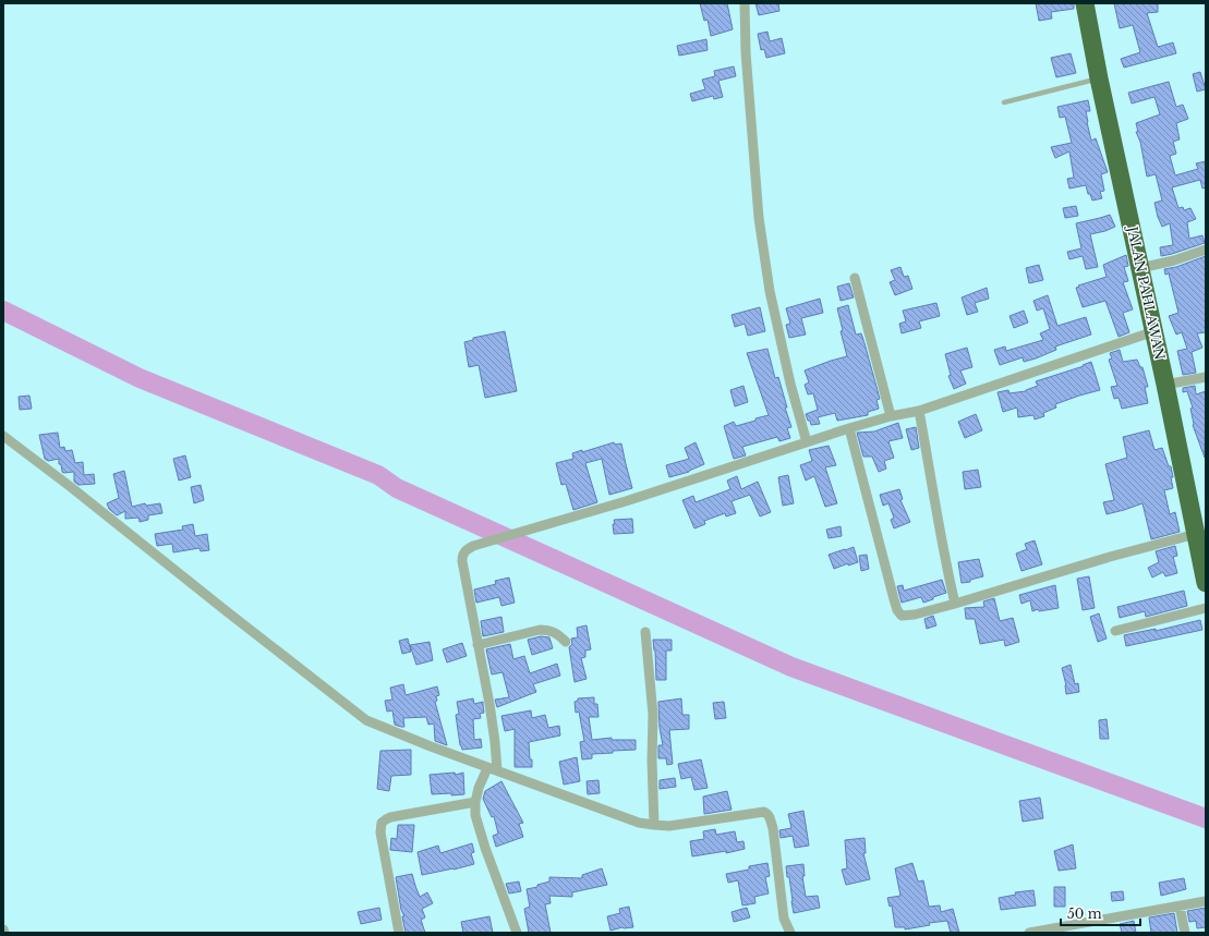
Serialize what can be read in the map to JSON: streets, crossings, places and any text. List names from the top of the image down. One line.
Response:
{"streets":{"highway":["JALAN PAHLAWAN"]},"scale_bar":"50 m"}
